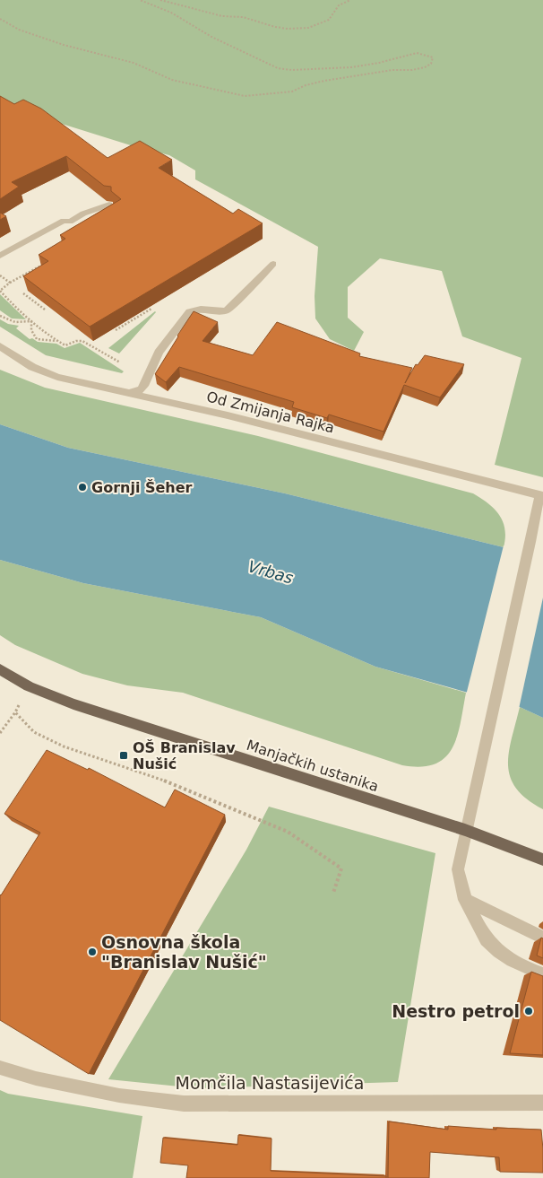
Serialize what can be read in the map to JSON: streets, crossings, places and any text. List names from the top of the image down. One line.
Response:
{"streets":{"main road":["Manjačkih ustanika"],"street":["Od Zmijanja Rajka","Momčila Nastasijevića"]},"water":["Vrbas"],"places":{"other":["Gornji Šeher","Osnovna škola \"Branislav Nušić\"","Nestro petrol"],"transit":["OŠ Branislav Nušić"]}}
